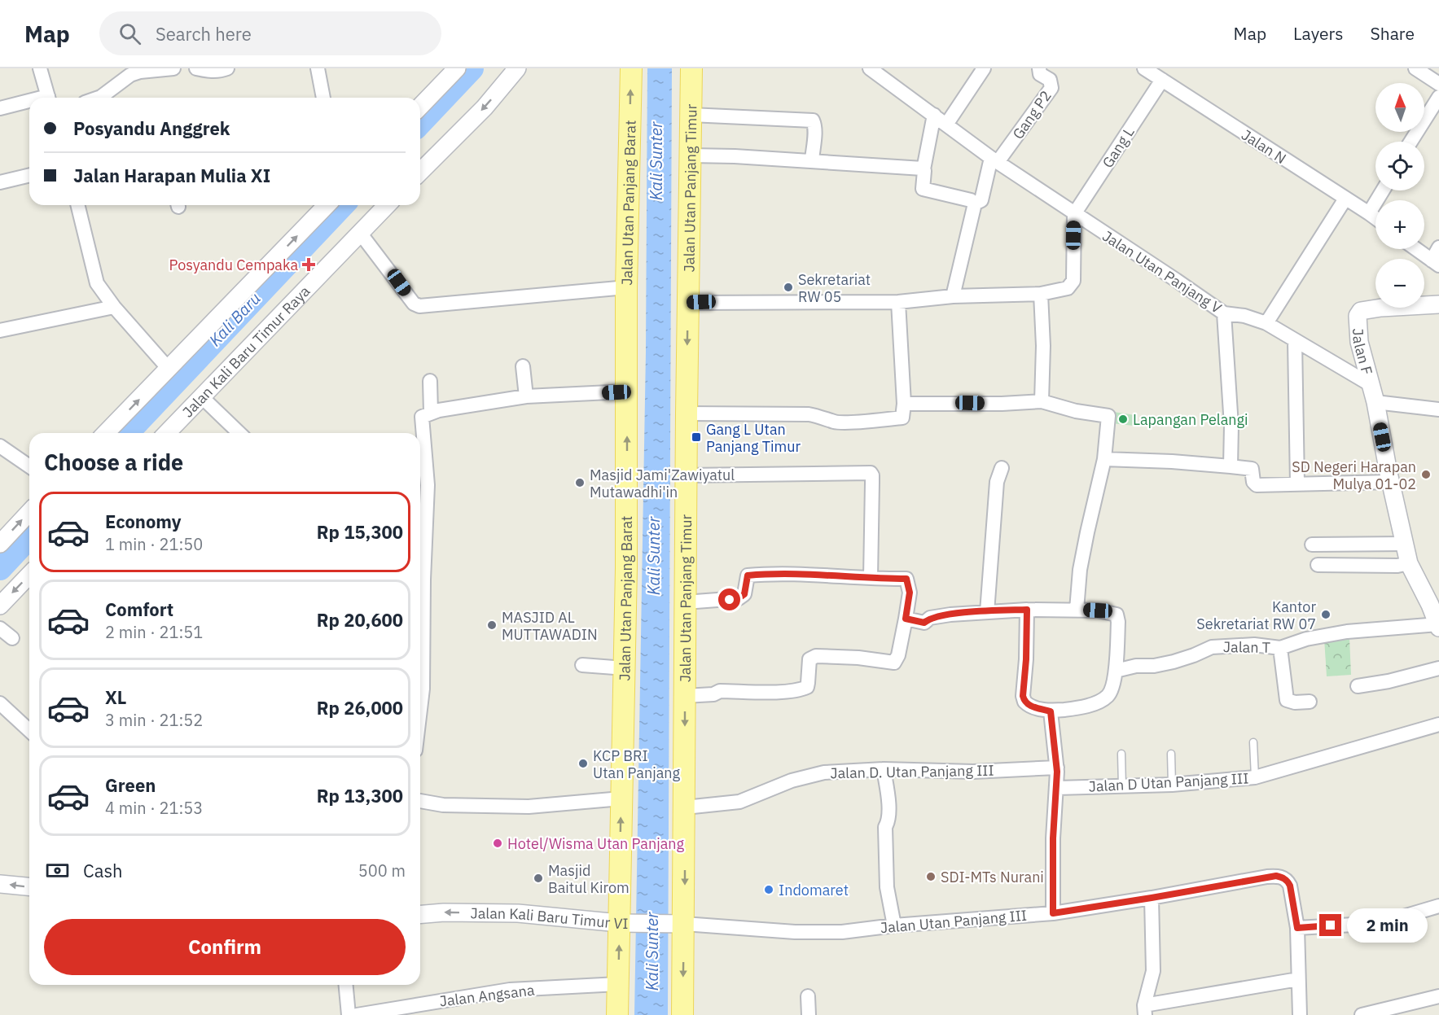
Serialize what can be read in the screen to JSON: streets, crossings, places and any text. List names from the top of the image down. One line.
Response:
{"streets":{"main road":["Jalan Utan Panjang Timur","Jalan Utan Panjang Barat"],"street":["Gang P2","Jalan N","Gang L","Jalan Utan Panjang V","Jalan Kali Baru Timur Raya","Jalan F","Jalan T","Jalan D. Utan Panjang III","Jalan D Utan Panjang III","Jalan Kali Baru Timur VI","Jalan Utan Panjang III","Jalan Angsana"]},"crossings":[["Gang P2","Jalan Utan Panjang V"],["Jalan N","Gang L"],["Gang L","Jalan Utan Panjang V"],["Jalan Utan Panjang Timur","Jalan D. Utan Panjang III"],["Jalan Utan Panjang Timur","Jalan Kali Baru Timur VI"],["Jalan Utan Panjang Timur","Jalan Utan Panjang III"],["Jalan Utan Panjang Barat","Jalan Kali Baru Timur VI"],["Jalan Utan Panjang Barat","Jalan Angsana"],["Jalan Utan Panjang V","Jalan F"],["Jalan Kali Baru Timur VI","Jalan Utan Panjang III"]],"one_way":["Jalan Utan Panjang Timur","Jalan Utan Panjang Barat"],"water":["Kali Sunter","Kali Baru"],"places":{"health":["Posyandu Cempaka"],"other":["Sekretariat RW 05","Lapangan Pelangi","SD Negeri Harapan Mulya 01-02","Masjid Jami'Zawiyatul Mutawadhi'in","Kantor Sekretariat RW 07","MASJID AL MUTTAWADIN","KCP BRI Utan Panjang","Hotel/Wisma Utan Panjang","SDI-MTs Nurani","Masjid Baitul Kirom","Indomaret"],"transit":["Gang L Utan Panjang Timur"]},"north":"top","page":{"header":"Map","search":"Search here","nav":["Map","Layers","Share"],"map_buttons":["+","−"],"banner":["Posyandu Anggrek","Jalan Harapan Mulia XI"],"heading":"Choose a ride","list":[{"name":"Economy","note":"1 min · 21:50","value":"Rp 15,300"},{"name":"Comfort","note":"2 min · 21:51","value":"Rp 20,600"},{"name":"XL","note":"3 min · 21:52","value":"Rp 26,000"},{"name":"Green","note":"4 min · 21:53","value":"Rp 13,300"}],"pay":["Cash","500 m"],"bubble":"2 min","buttons":"Confirm"}}
